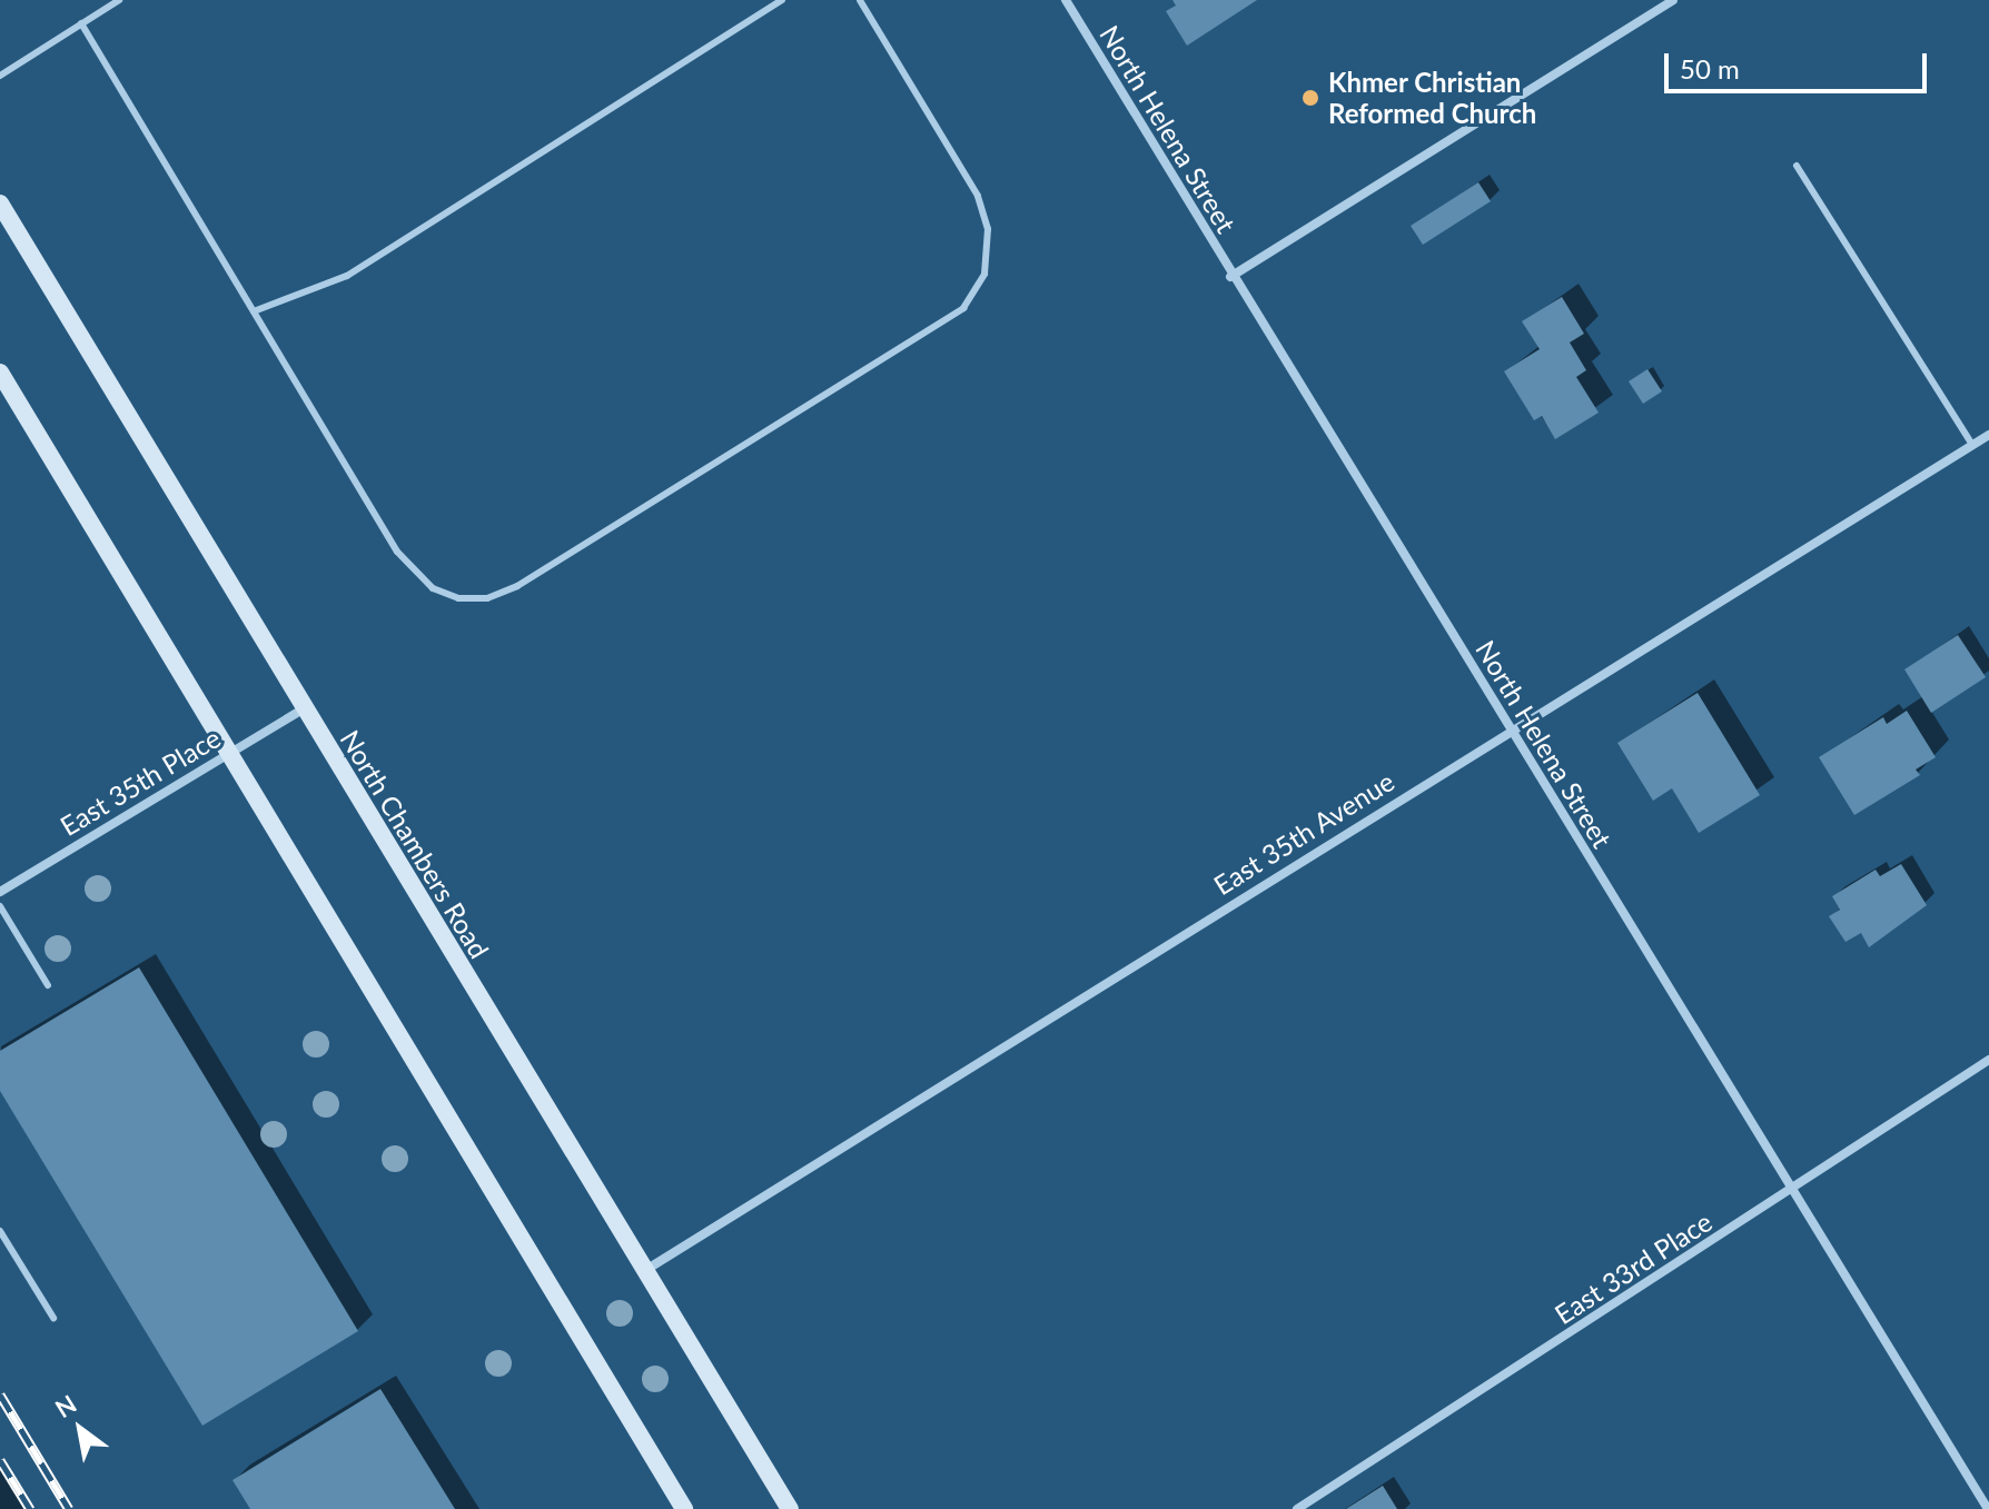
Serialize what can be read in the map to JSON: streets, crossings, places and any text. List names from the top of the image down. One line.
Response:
{"streets":{"main road":["North Chambers Road"],"street":["North Helena Street","East 35th Place","East 35th Avenue","East 33rd Place"]},"crossings":[["North Helena Street","East 35th Avenue"],["North Helena Street","East 33rd Place"],["East 35th Place","North Chambers Road"],["East 35th Avenue","North Chambers Road"]],"places":["Khmer Christian Reformed Church"],"scale_bar":"50 m","north":"top left"}
